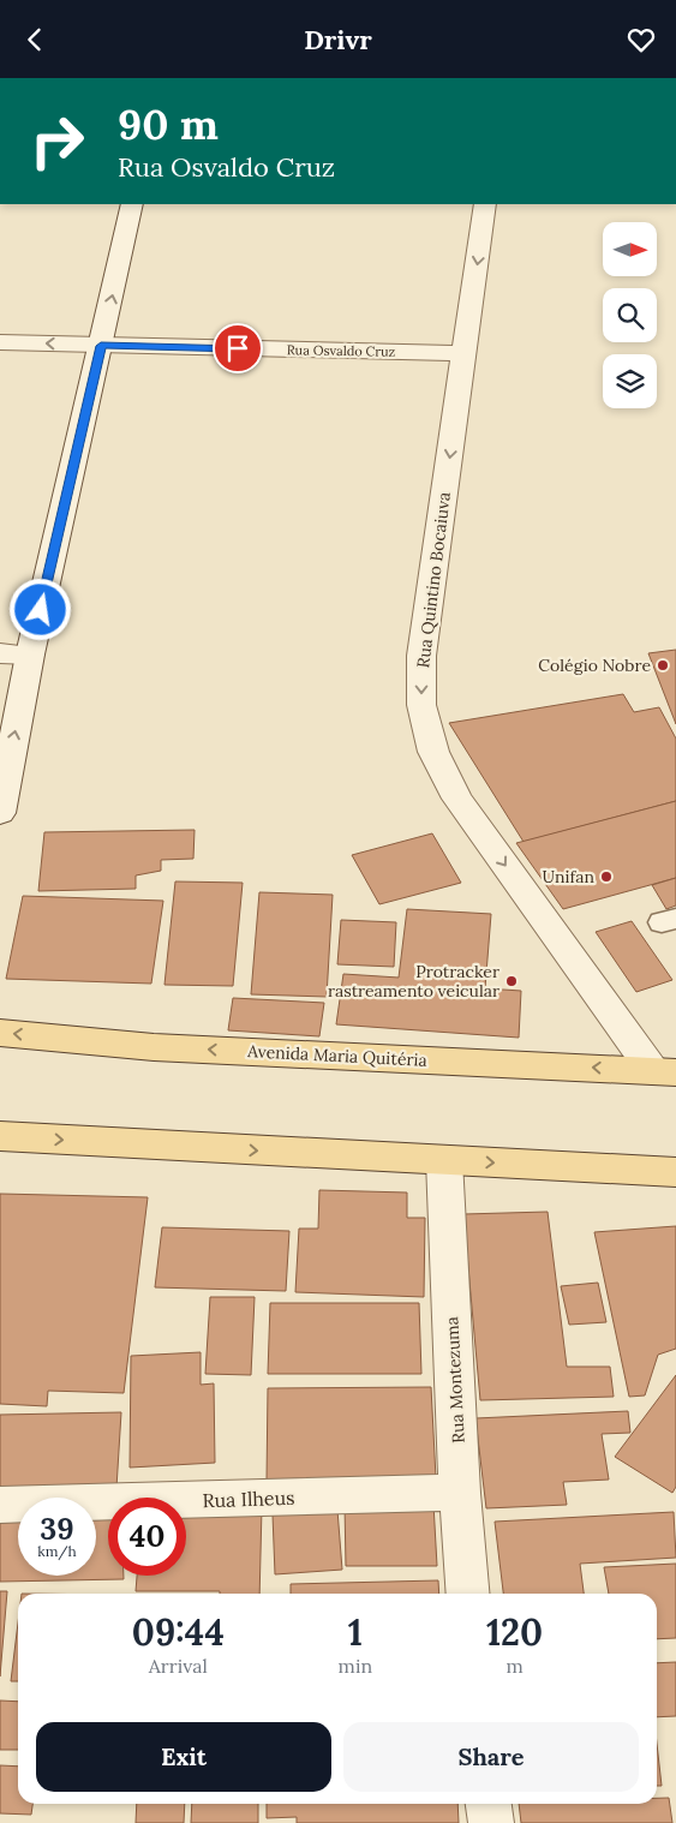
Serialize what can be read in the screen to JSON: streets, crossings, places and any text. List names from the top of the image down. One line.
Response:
{"streets":{"main road":["Avenida Maria Quitéria"],"street":["Rua Osvaldo Cruz","Rua Quintino Bocaiuva","Rua Montezuma","Rua Ilheus"]},"crossings":[["Rua Osvaldo Cruz","Rua Quintino Bocaiuva"],["Rua Quintino Bocaiuva","Avenida Maria Quitéria"],["Rua Montezuma","Rua Ilheus"]],"one_way":["Rua Quintino Bocaiuva"],"places":["Colégio Nobre","Unifan","Protracker rastreamento veicular"],"north":"right","page":{"header":"Drivr","turn":["90 m","Rua Osvaldo Cruz"],"speed":"39 km/h","limit":"40","eta":["09:44","Arrival","1","min","120","m"],"buttons":["Exit","Share"]}}
